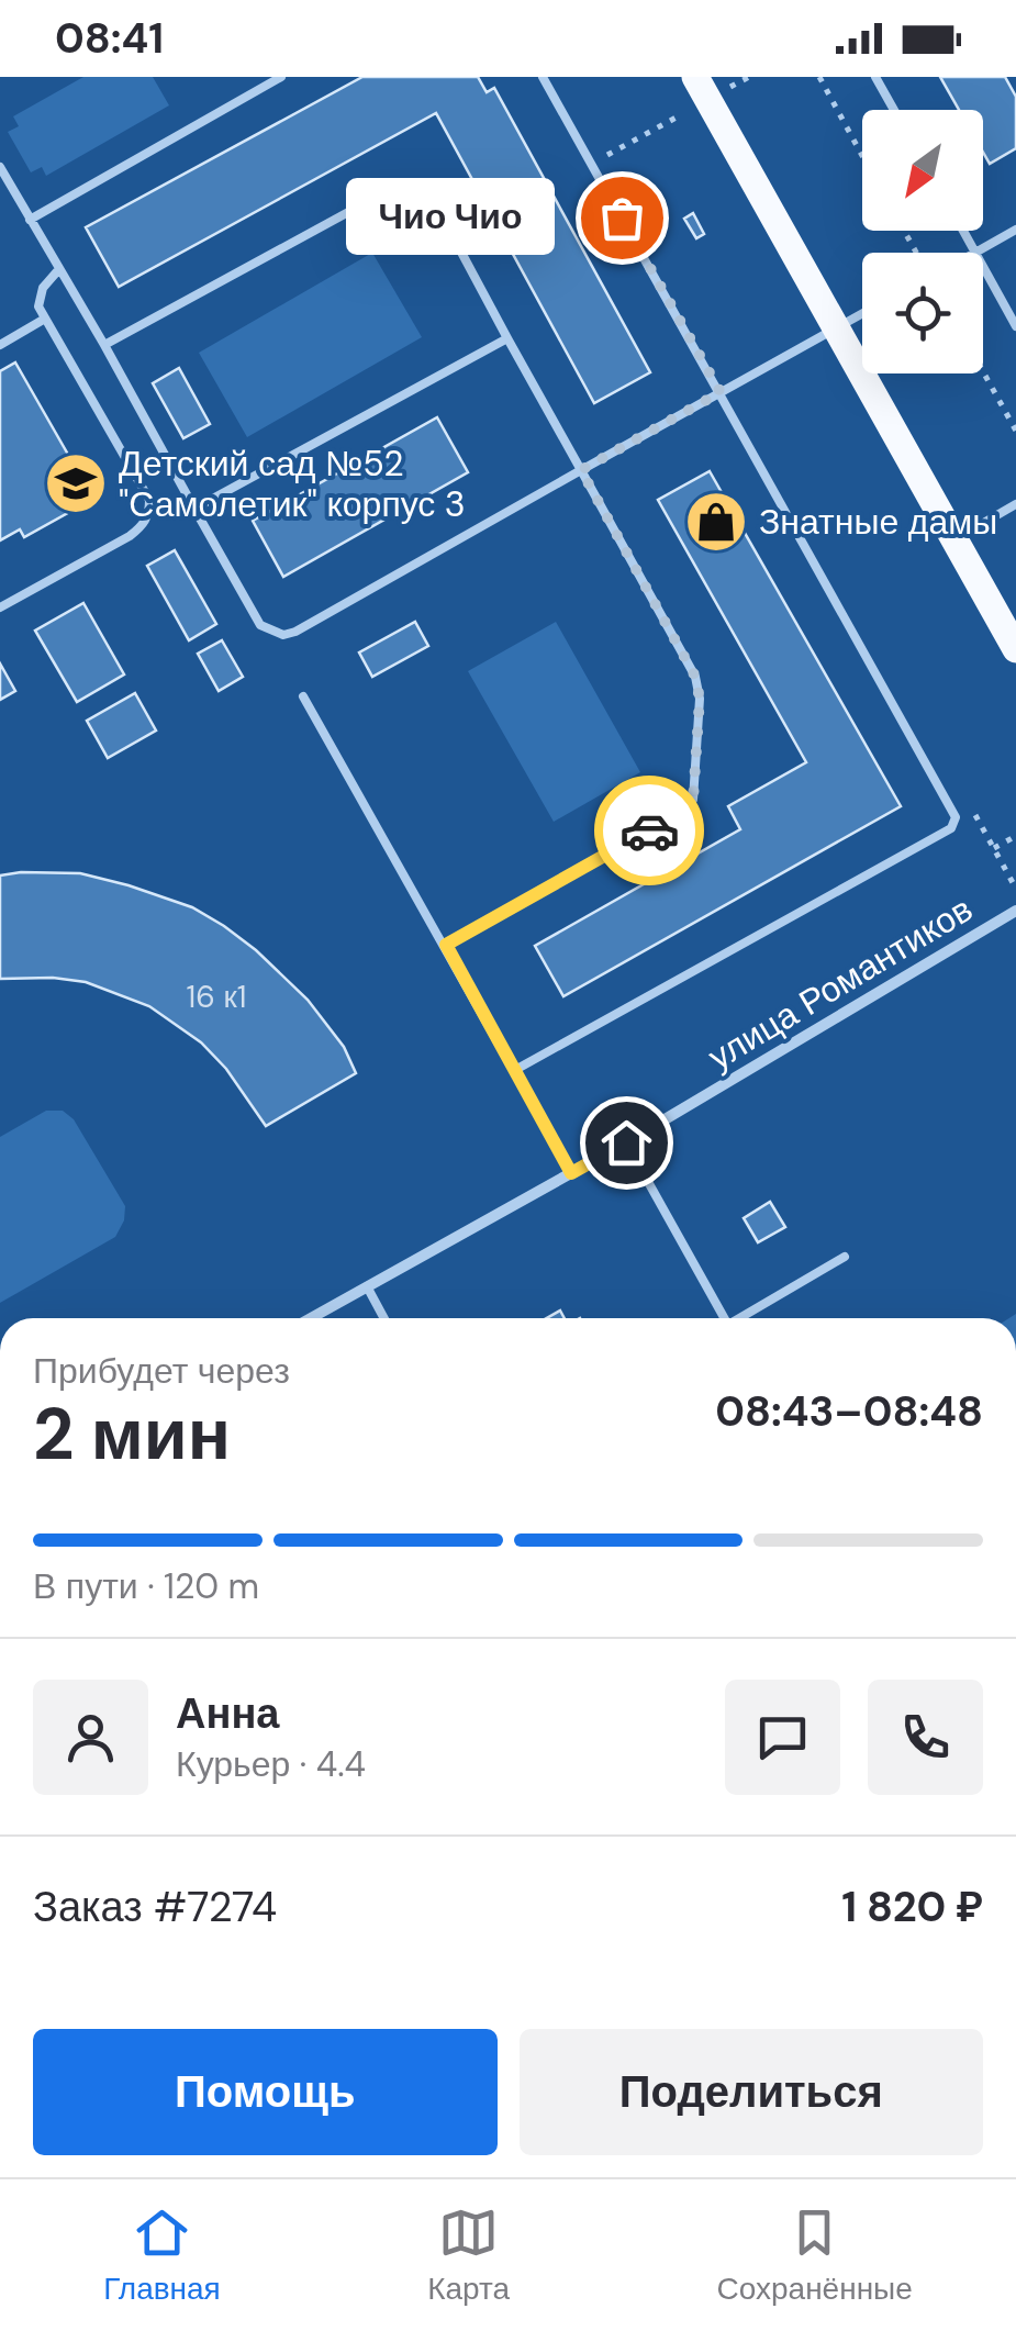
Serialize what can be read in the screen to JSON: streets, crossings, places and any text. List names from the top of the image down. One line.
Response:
{"streets":{"street":["улица Романтиков"]},"places":{"other":["Чио Чио"],"school or university":["Детский сад №52 \"Самолетик\" корпус 3"],"shop":["Знатные дамы"]},"house_numbers":["16 к1"],"north":"bottom left","page":{"status":"08:41","bubble":"Чио Чио","heading":["2 мин","Прибудет через","08:43–08:48"],"panel":["Анна","Курьер · 4.4","Заказ #7274","1 820 ₽"],"bar":"В пути · 120 m","buttons":["Помощь","Поделиться"],"tabs":["Главная","Карта","Сохранённые"]}}
